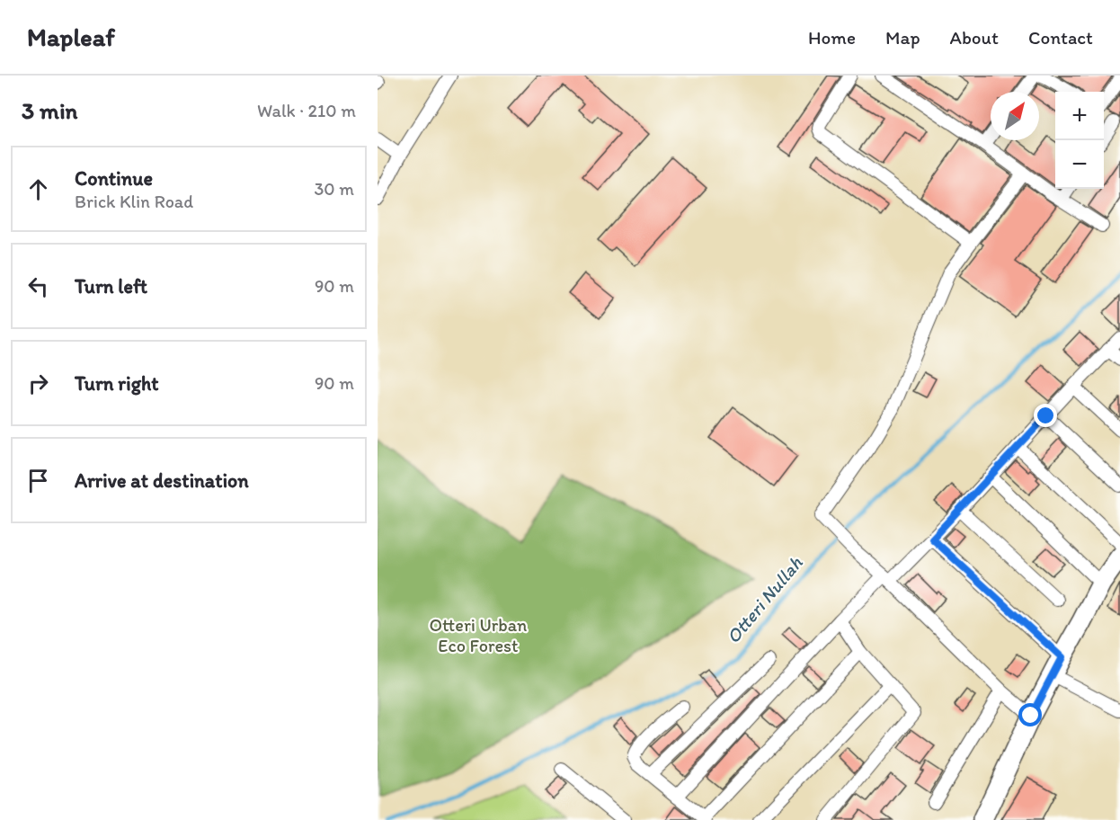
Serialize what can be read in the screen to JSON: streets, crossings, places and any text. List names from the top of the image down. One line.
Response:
{"water":["Otteri Nullah"],"parks":["Otteri Urban Eco Forest"],"north":"top right","page":{"header":"Mapleaf","nav":["Home","Map","About","Contact"],"heading":["3 min","Walk · 210 m"],"map_buttons":["+","−"],"list":[["Continue","Brick Klin Road","30 m"],["Turn left","90 m"],["Turn right","90 m"],"Arrive at destination"]}}
